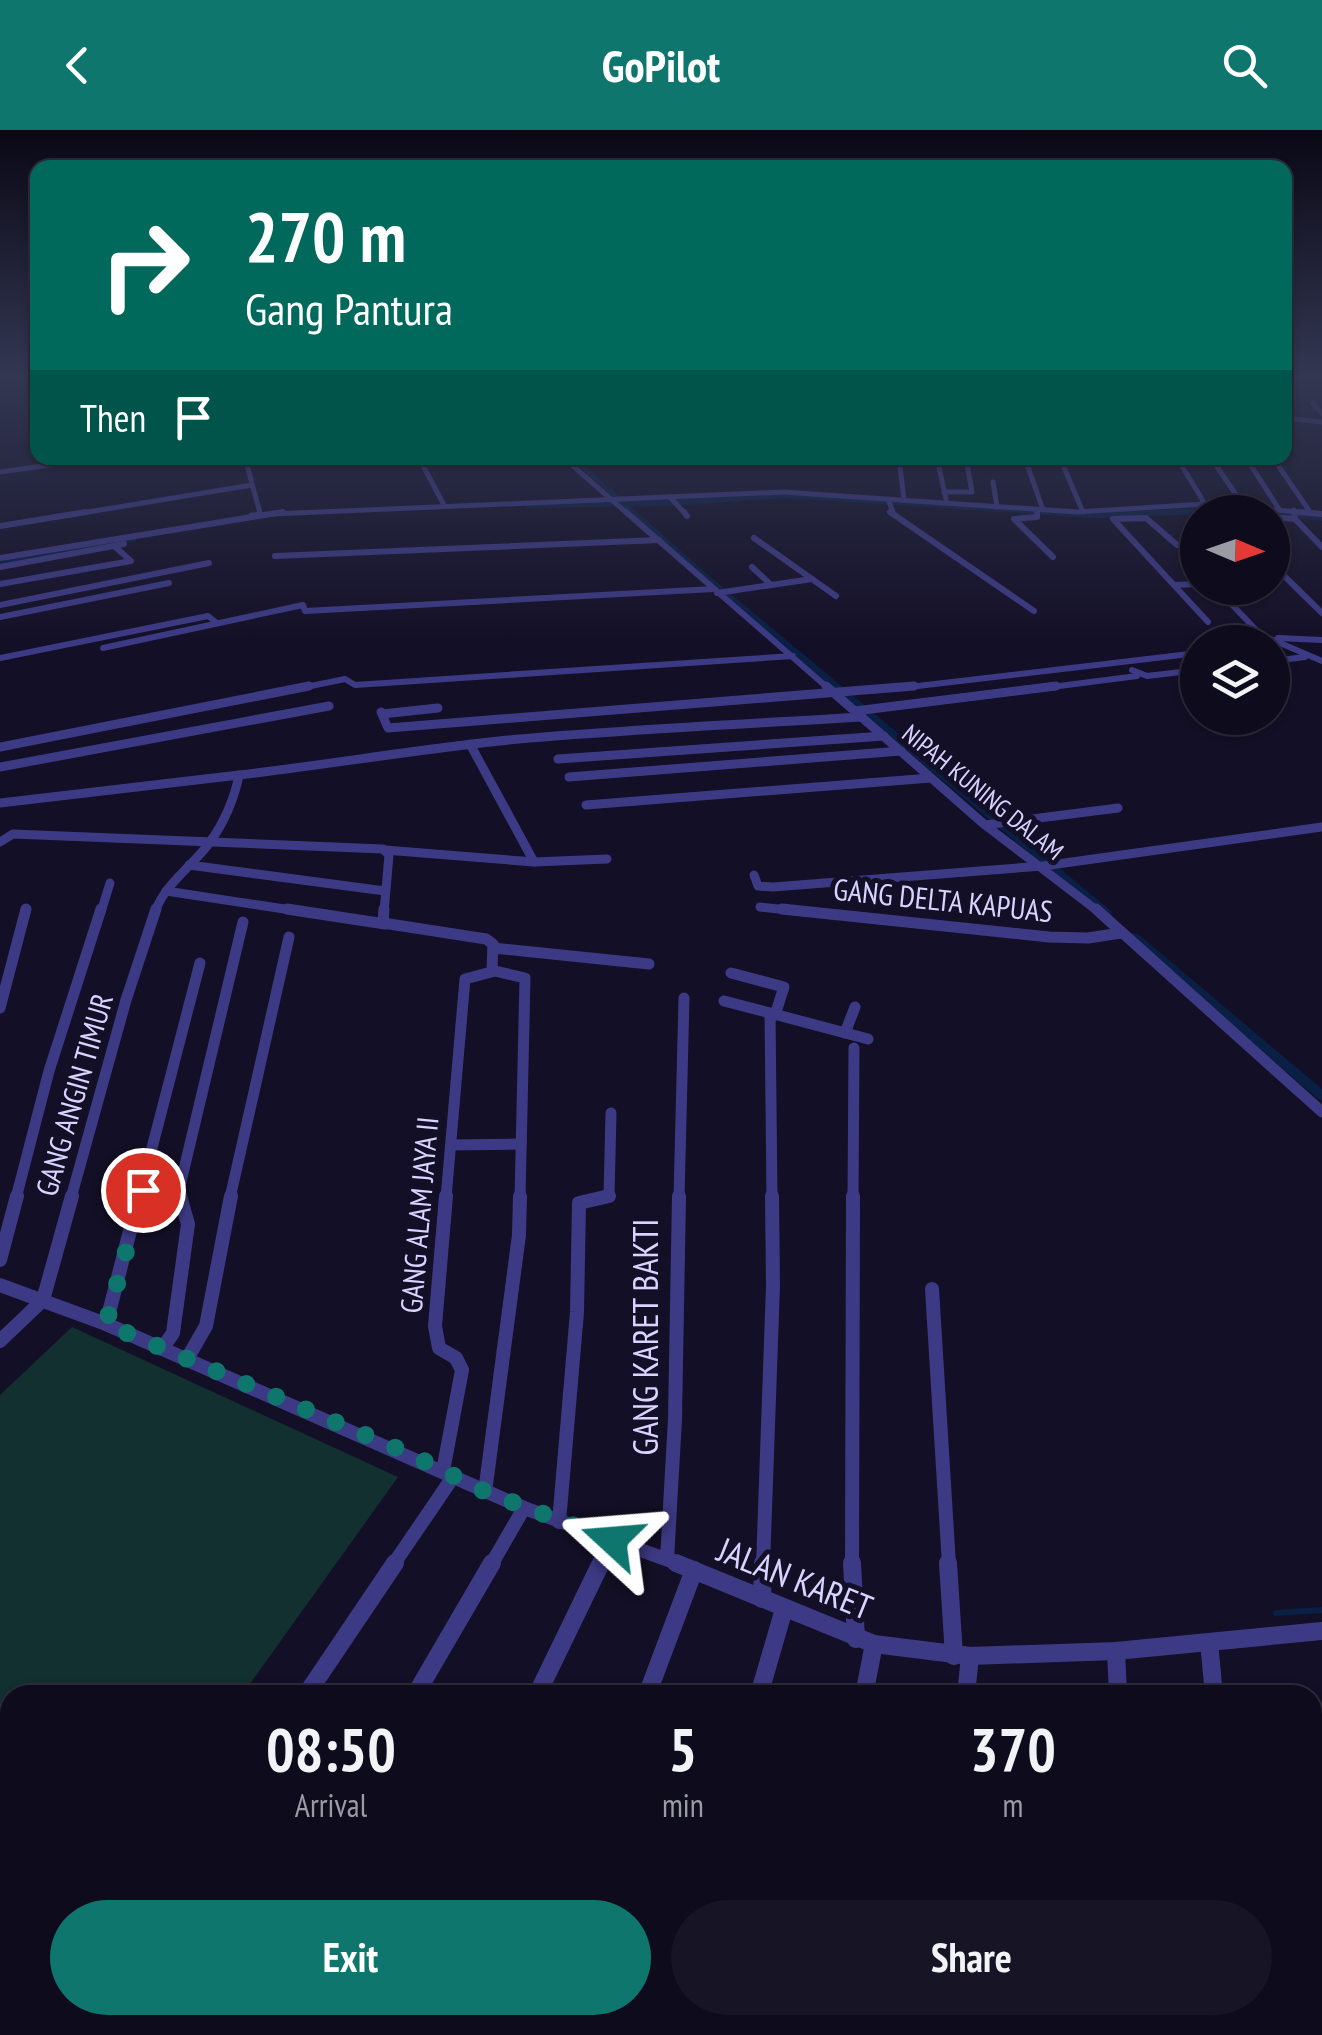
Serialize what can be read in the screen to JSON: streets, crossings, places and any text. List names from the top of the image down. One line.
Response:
{"streets":{"street":["NIPAH KUNING DALAM","GANG DELTA KAPUAS","GANG ANGIN TIMUR","GANG ALAM JAYA II","GANG KARET BAKTI","JALAN KARET"]},"crossings":[["NIPAH KUNING DALAM","GANG DELTA KAPUAS"],["GANG ANGIN TIMUR","JALAN KARET"],["GANG ALAM JAYA II","JALAN KARET"],["GANG KARET BAKTI","JALAN KARET"]],"north":"right","page":{"header":"GoPilot","turn":["270 m","Gang Pantura"],"then":"Then","eta":["08:50","Arrival","5","min","370","m"],"buttons":["Exit","Share"]}}
